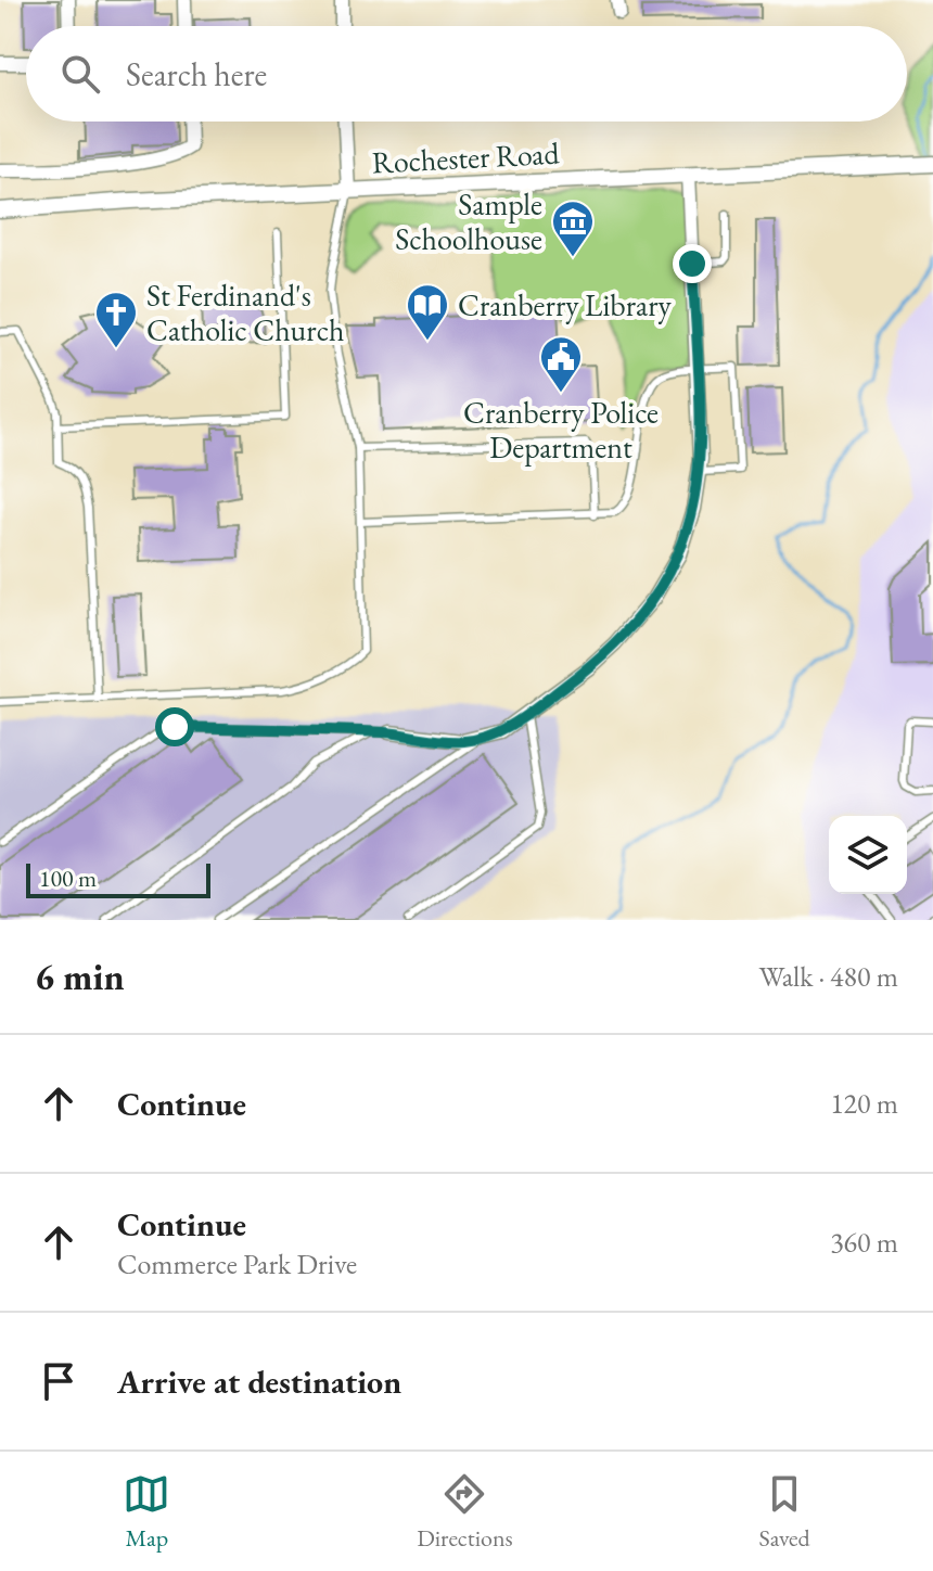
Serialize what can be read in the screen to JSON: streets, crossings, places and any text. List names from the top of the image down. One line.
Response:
{"streets":{"street":["Rochester Road"]},"places":{"museum":["Sample Schoolhouse"],"library":["Cranberry Library"],"church":["St Ferdinand's Catholic Church"],"public building":["Cranberry Police Department"]},"scale_bar":"100 m","page":{"search":"Search here","scale":"100 m","heading":["6 min","Walk · 480 m"],"list":[["Continue","120 m"],["Continue","Commerce Park Drive","360 m"],"Arrive at destination"],"nav":["Map","Directions","Saved"]}}
